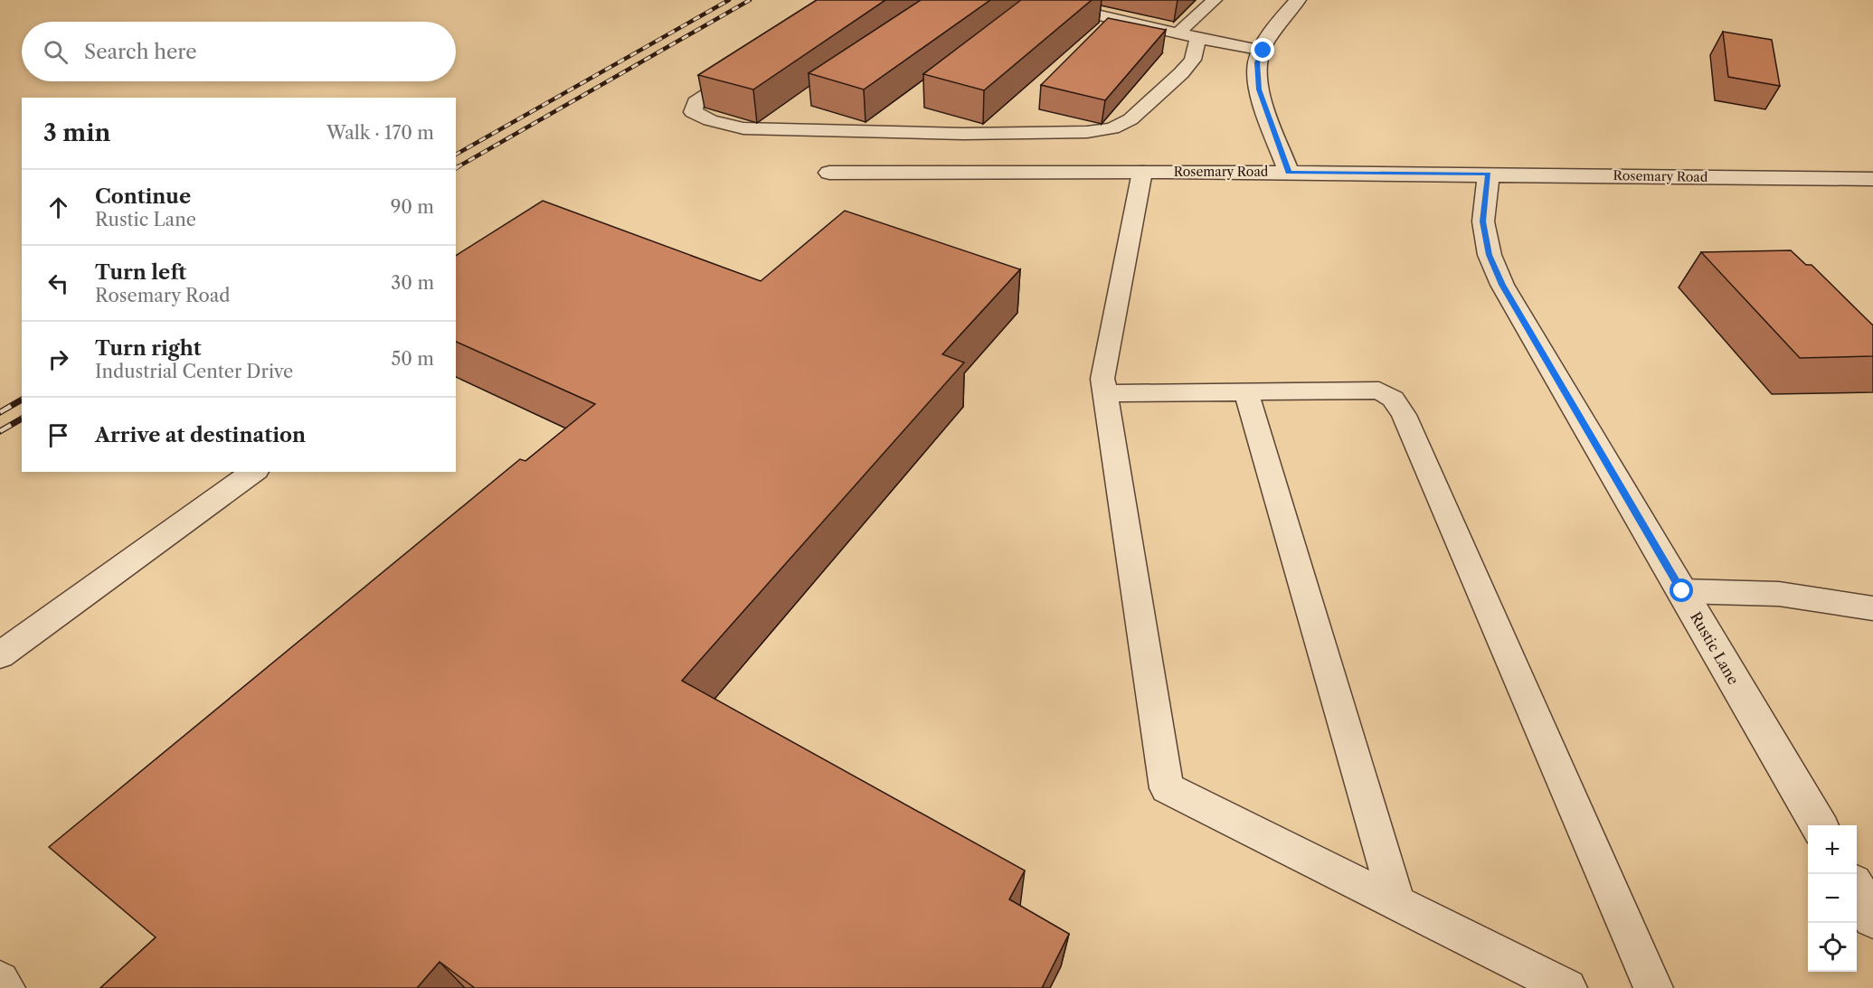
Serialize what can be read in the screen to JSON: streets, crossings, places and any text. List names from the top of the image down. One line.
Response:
{"streets":{"street":["Rosemary Road","Rustic Lane"]},"crossings":[["Rosemary Road","Rustic Lane"]],"page":{"search":"Search here","heading":["3 min","Walk · 170 m"],"list":[["Continue","Rustic Lane","90 m"],["Turn left","Rosemary Road","30 m"],["Turn right","Industrial Center Drive","50 m"],"Arrive at destination"],"map_buttons":["+","−"]}}
